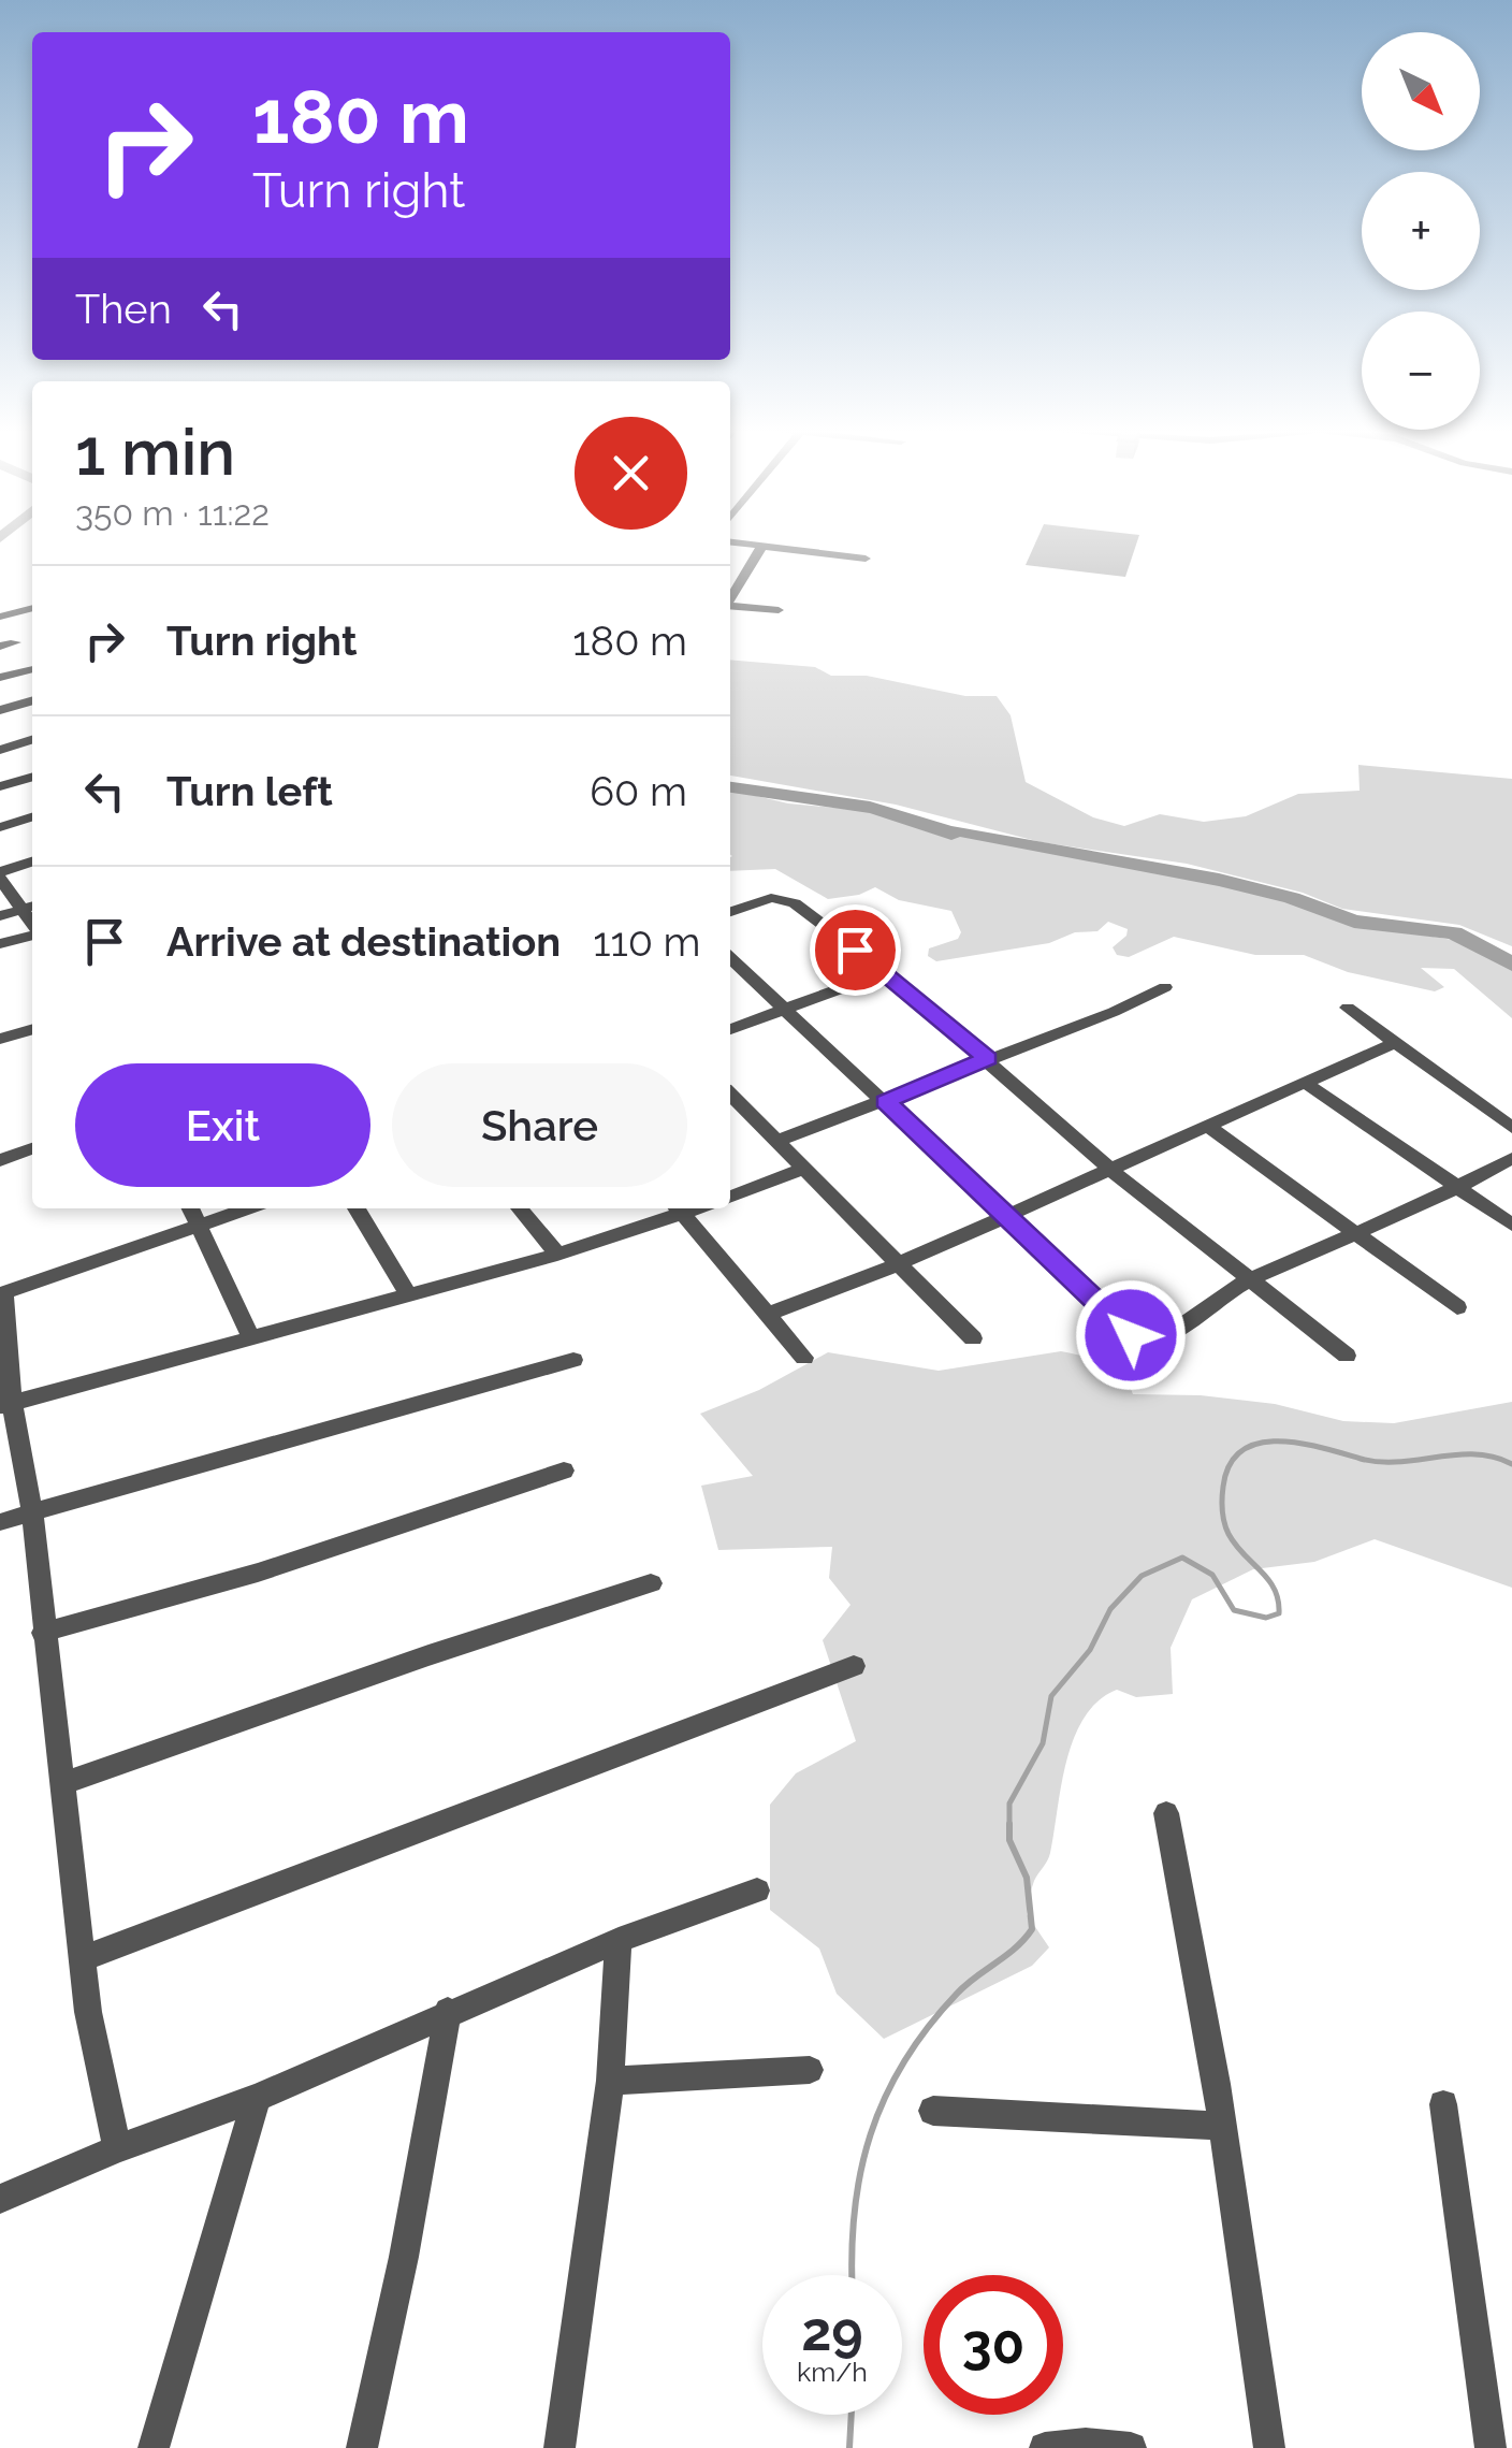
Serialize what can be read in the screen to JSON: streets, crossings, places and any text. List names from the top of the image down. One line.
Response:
{"north":"bottom right","page":{"map_buttons":["+","−"],"turn":["180 m","Turn right"],"then":"Then","heading":["1 min","350 m · 11:22"],"list":[{"name":"Turn right","value":"180 m"},{"name":"Turn left","value":"60 m"},{"name":"Arrive at destination","value":"110 m"}],"buttons":["Exit","Share"],"speed":"29 km/h","limit":"30"}}
